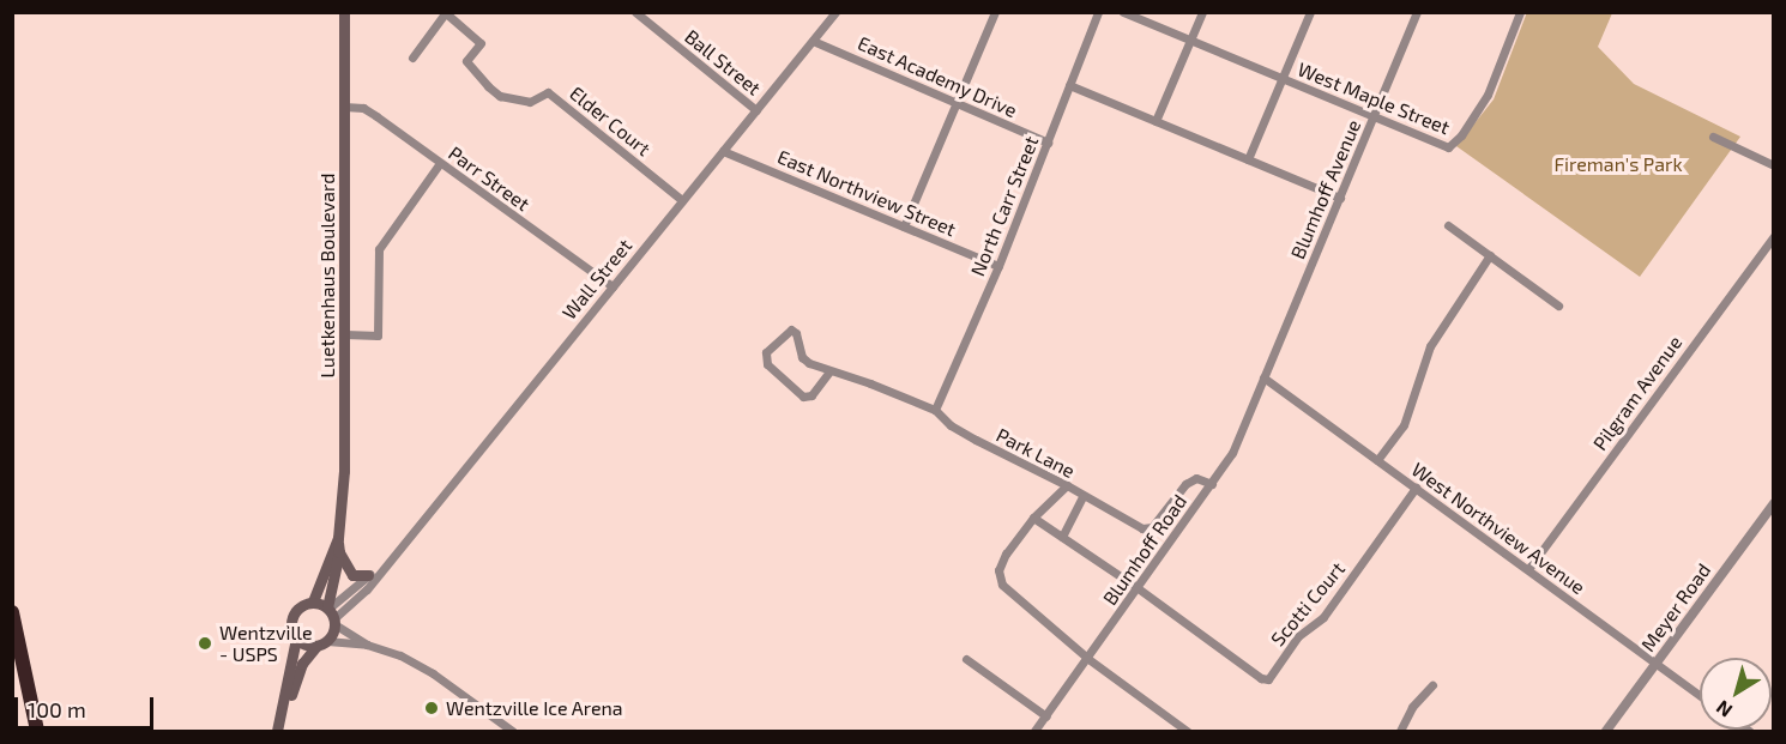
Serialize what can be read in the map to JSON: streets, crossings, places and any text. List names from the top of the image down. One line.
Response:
{"streets":{"main road":["Luetkenhaus Boulevard"],"street":["Ball Street","East Academy Drive","West Maple Street","Elder Court","Parr Street","Blumhoff Avenue","East Northview Street","North Carr Street","Wall Street","Pilgram Avenue","Park Lane","West Northview Avenue","Blumhoff Road","Scotti Court","Meyer Road"]},"crossings":[["Ball Street","Wall Street"],["East Academy Drive","North Carr Street"],["East Academy Drive","Wall Street"],["West Maple Street","Blumhoff Avenue"],["Elder Court","Wall Street"],["Parr Street","Luetkenhaus Boulevard"],["Parr Street","Wall Street"],["Blumhoff Avenue","West Northview Avenue"],["Blumhoff Avenue","Blumhoff Road"],["East Northview Street","North Carr Street"],["East Northview Street","Wall Street"],["North Carr Street","Park Lane"],["Luetkenhaus Boulevard","Wall Street"],["Pilgram Avenue","West Northview Avenue"],["Park Lane","Blumhoff Road"],["West Northview Avenue","Blumhoff Road"],["West Northview Avenue","Scotti Court"],["West Northview Avenue","Meyer Road"],["Blumhoff Road","Scotti Court"]],"parks":["Fireman's Park"],"places":["Wentzville - USPS","Wentzville Ice Arena"],"scale_bar":"100 m","north":"bottom left"}
